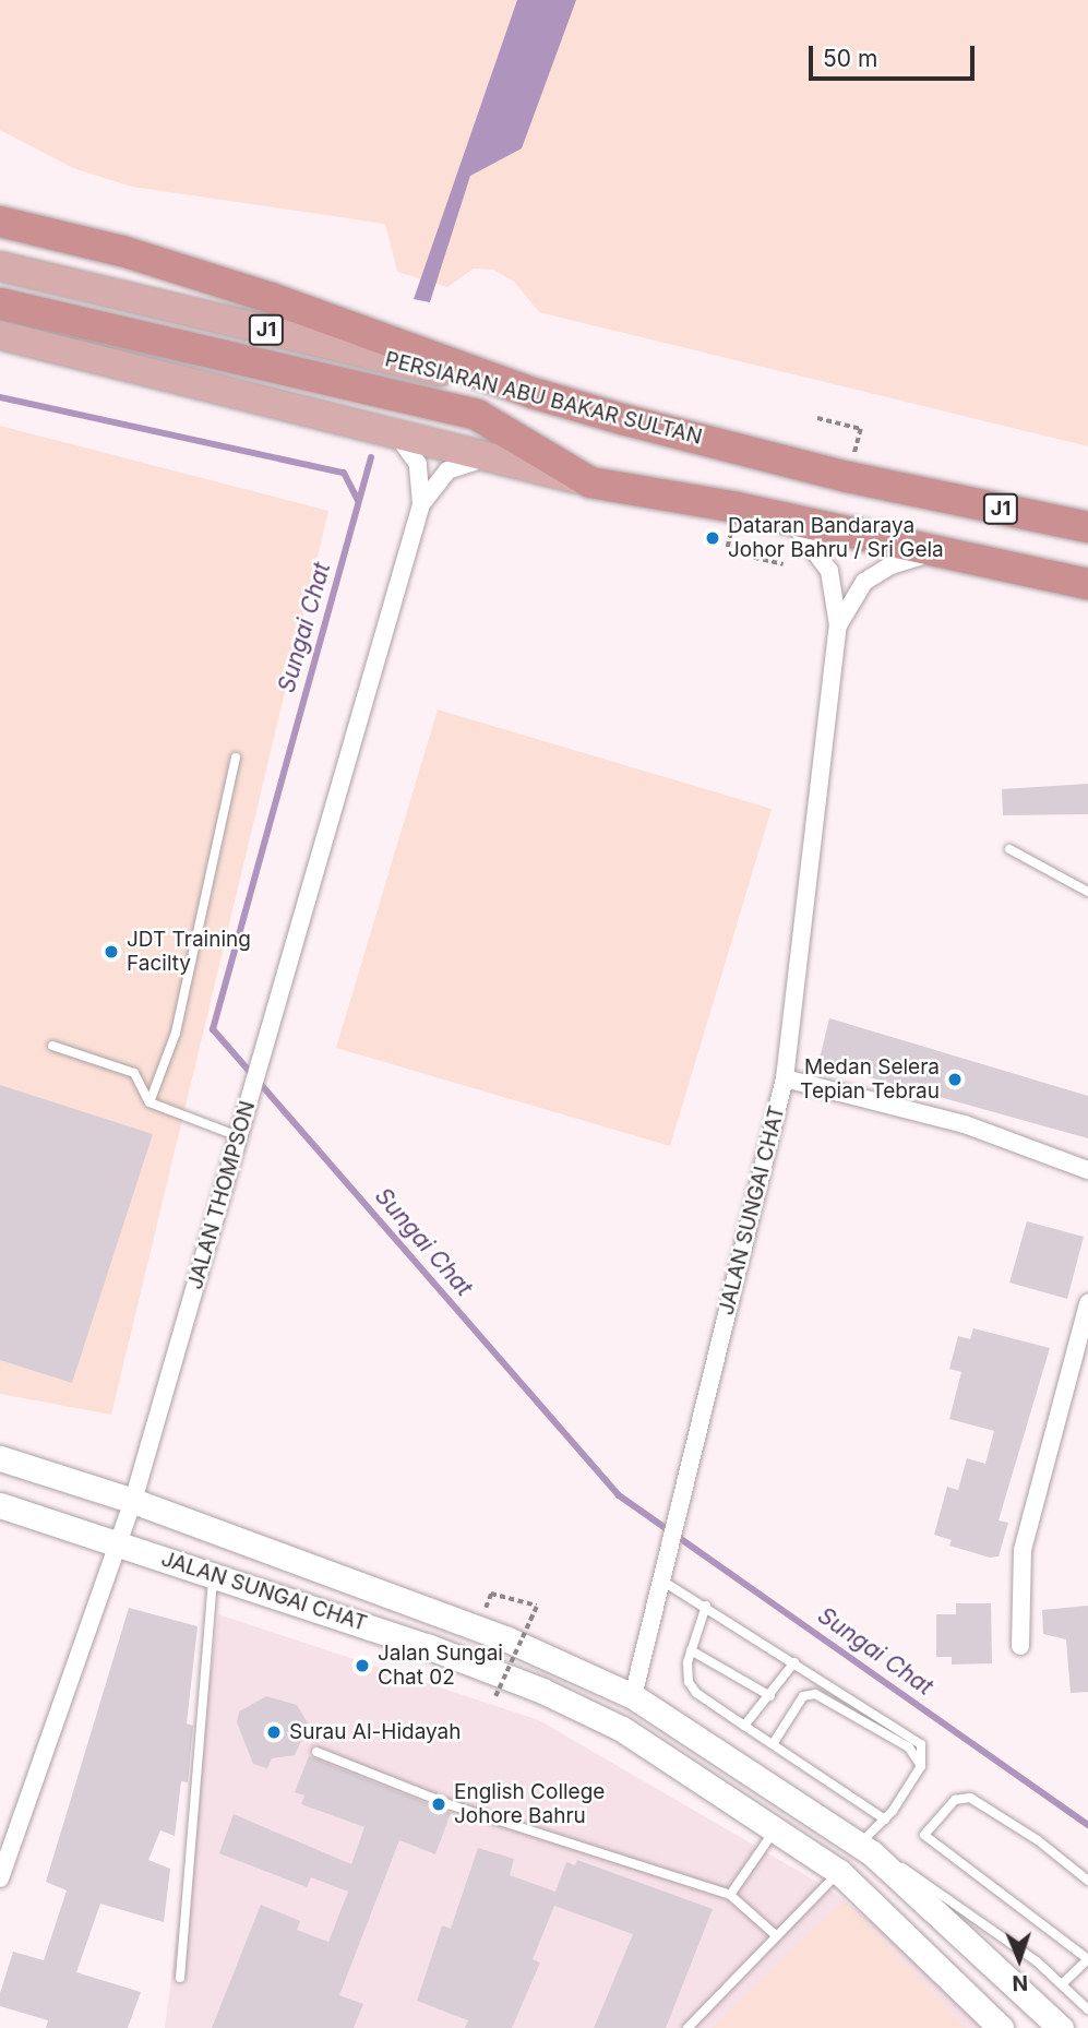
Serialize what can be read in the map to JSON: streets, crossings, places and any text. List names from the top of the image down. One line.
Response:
{"streets":{"highway":["J1","PERSIARAN ABU BAKAR SULTAN"],"main road":["JALAN SUNGAI CHAT"],"street":["JALAN THOMPSON"]},"crossings":[["JALAN THOMPSON","JALAN SUNGAI CHAT"]],"water":["Sungai Chat"],"places":["Dataran Bandaraya Johor Bahru / Sri Gela","JDT Training Facilty","Medan Selera Tepian Tebrau","Jalan Sungai Chat 02","Surau Al-Hidayah","English College Johore Bahru"],"scale_bar":"50 m","north":"bottom"}
